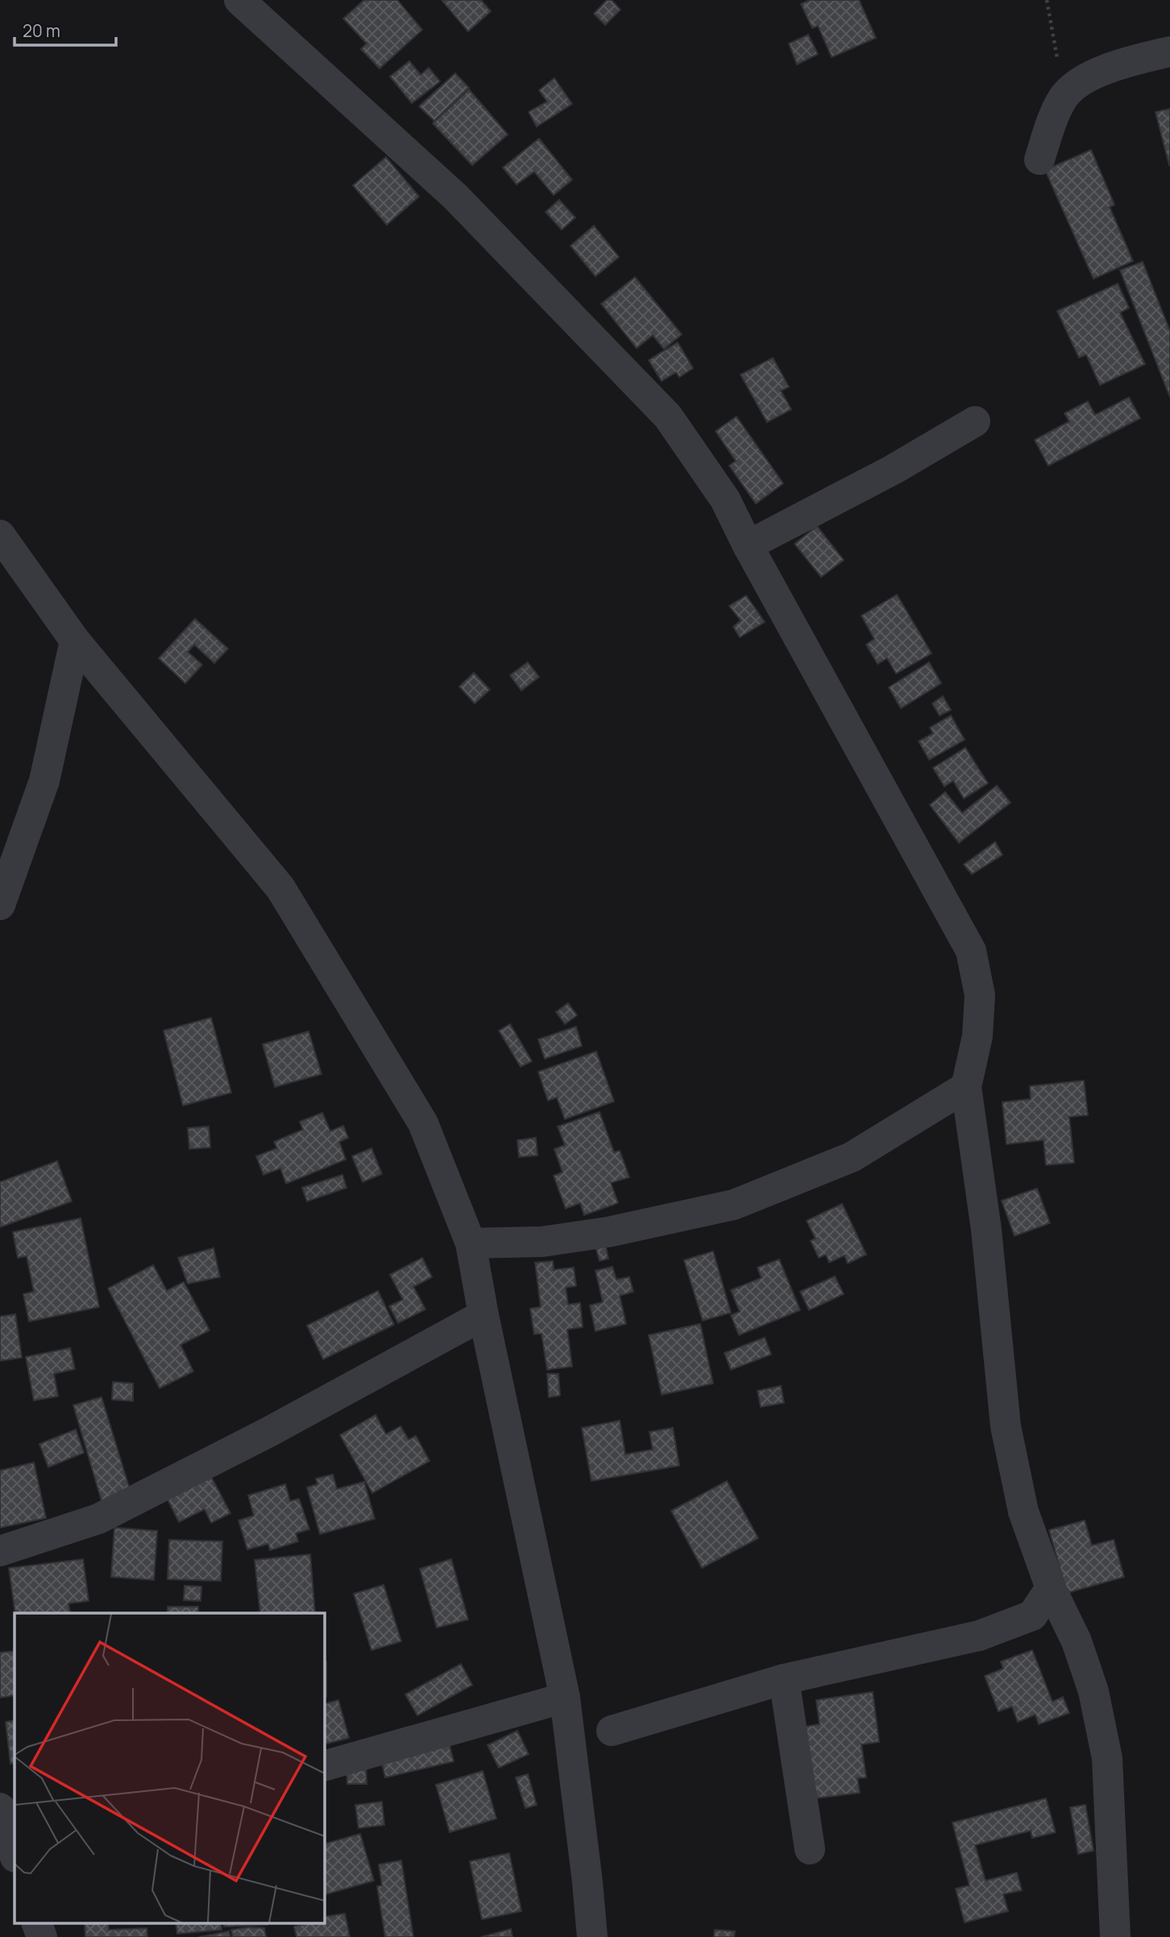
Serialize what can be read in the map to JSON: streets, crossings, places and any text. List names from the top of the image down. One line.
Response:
{"scale_bar":"20 m"}
